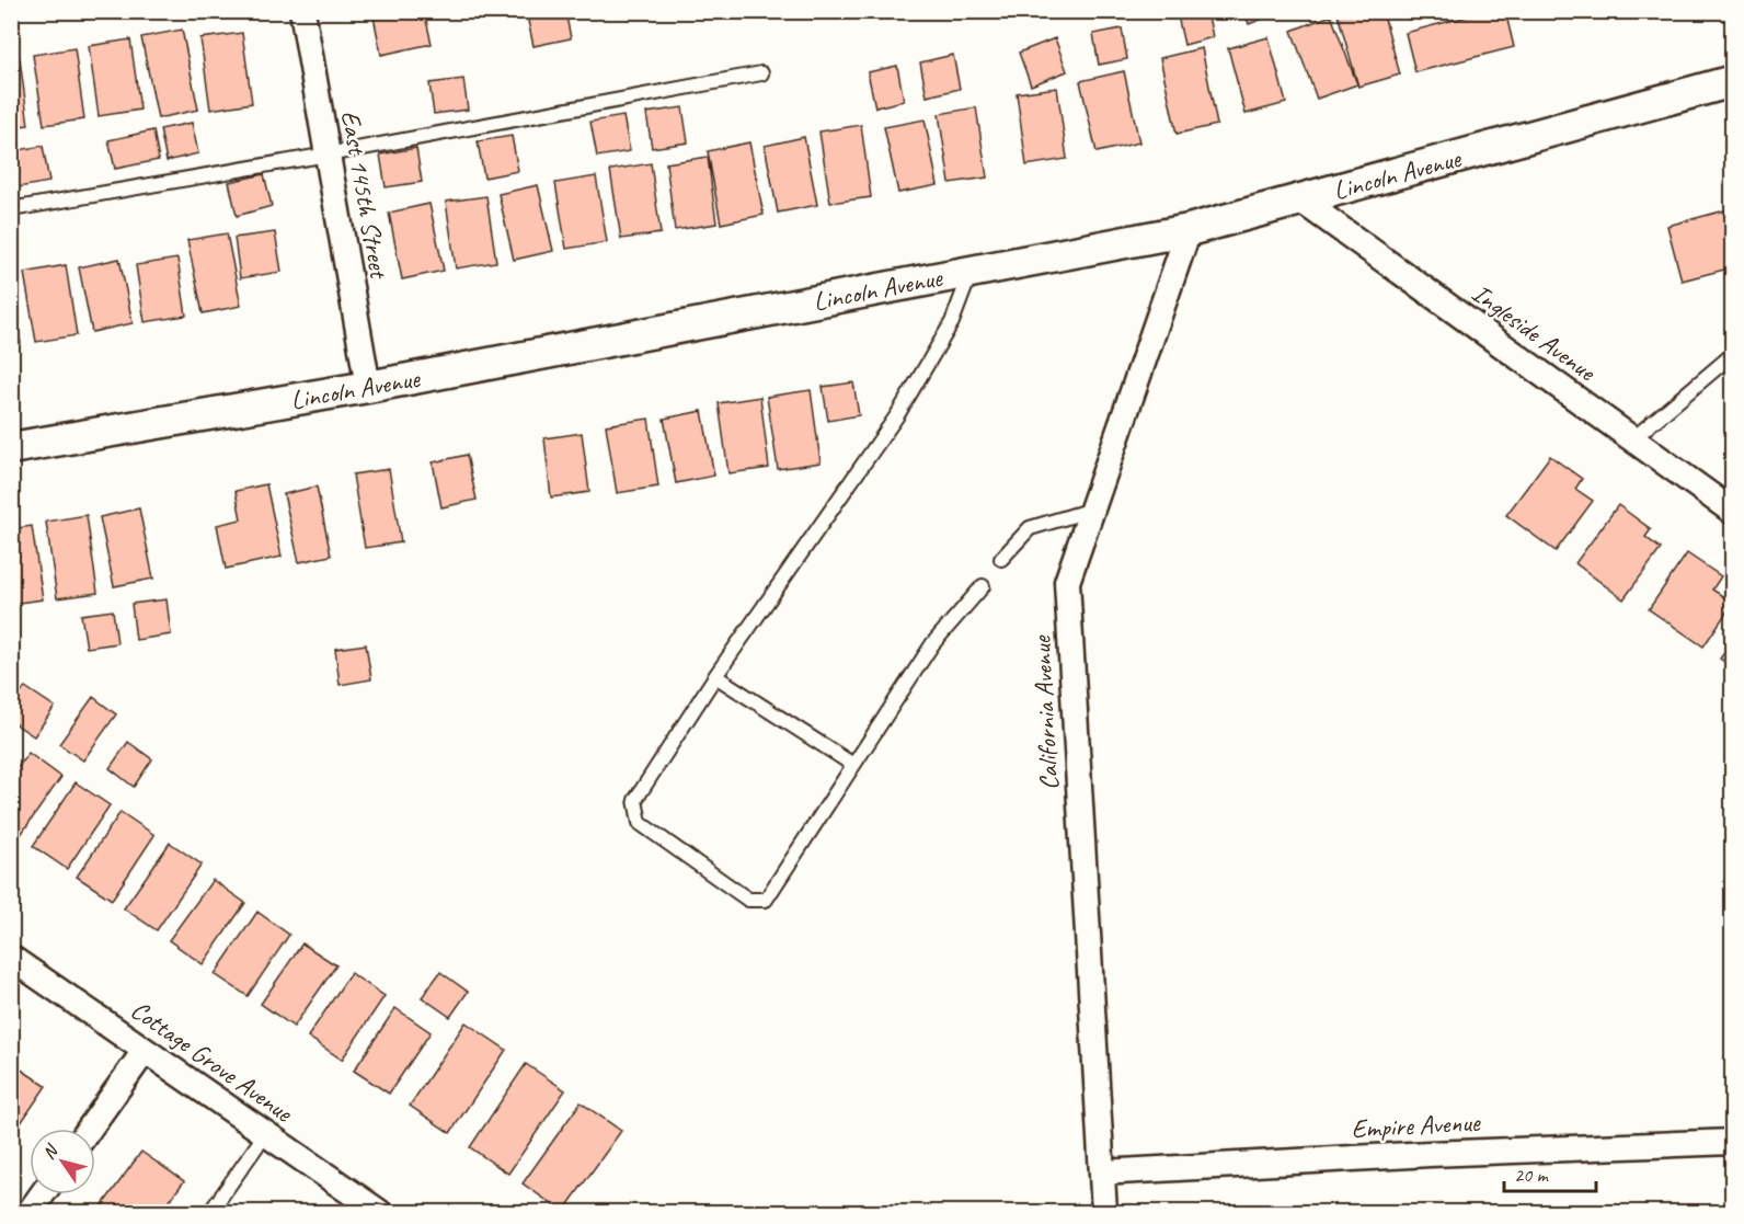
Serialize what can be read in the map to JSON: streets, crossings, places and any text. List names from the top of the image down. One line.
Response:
{"streets":{"street":["Lincoln Avenue","East 145th Street","Ingleside Avenue","California Avenue","Cottage Grove Avenue","Empire Avenue"]},"crossings":[["Lincoln Avenue","East 145th Street"],["Lincoln Avenue","Ingleside Avenue"],["Lincoln Avenue","California Avenue"],["California Avenue","Empire Avenue"]],"scale_bar":"20 m","north":"top left"}
